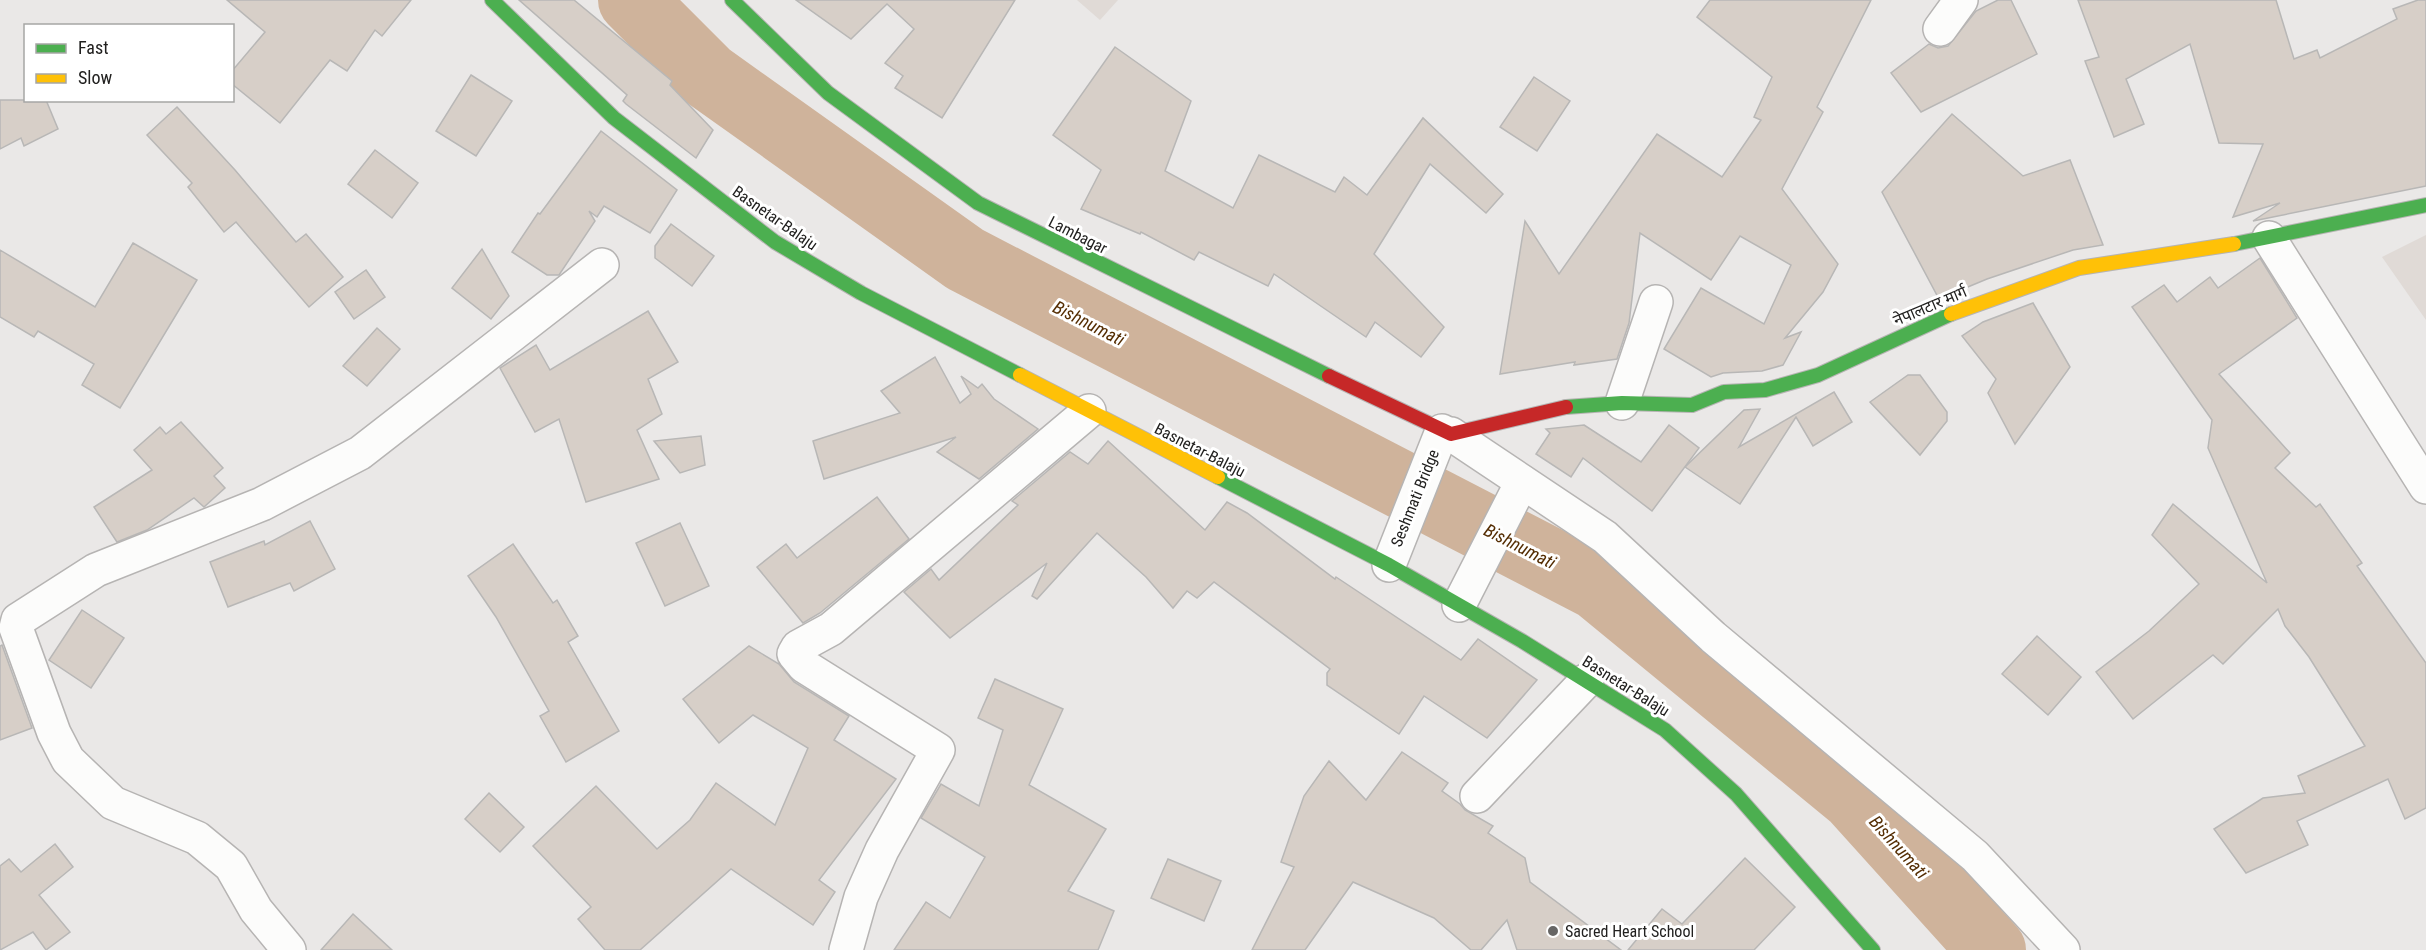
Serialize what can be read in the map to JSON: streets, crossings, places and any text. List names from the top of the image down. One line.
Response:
{"streets":{"street":["Basnetar-Balaju","Lambagar","नेपालटार मार्ग","Seshmati Bridge"]},"crossings":[["Basnetar-Balaju","Seshmati Bridge"],["Lambagar","नेपालटार मार्ग"],["Lambagar","Seshmati Bridge"],["नेपालटार मार्ग","Seshmati Bridge"]],"water":["Bishnumati"],"places":["Sacred Heart School"],"legend":["Fast","Slow"]}
